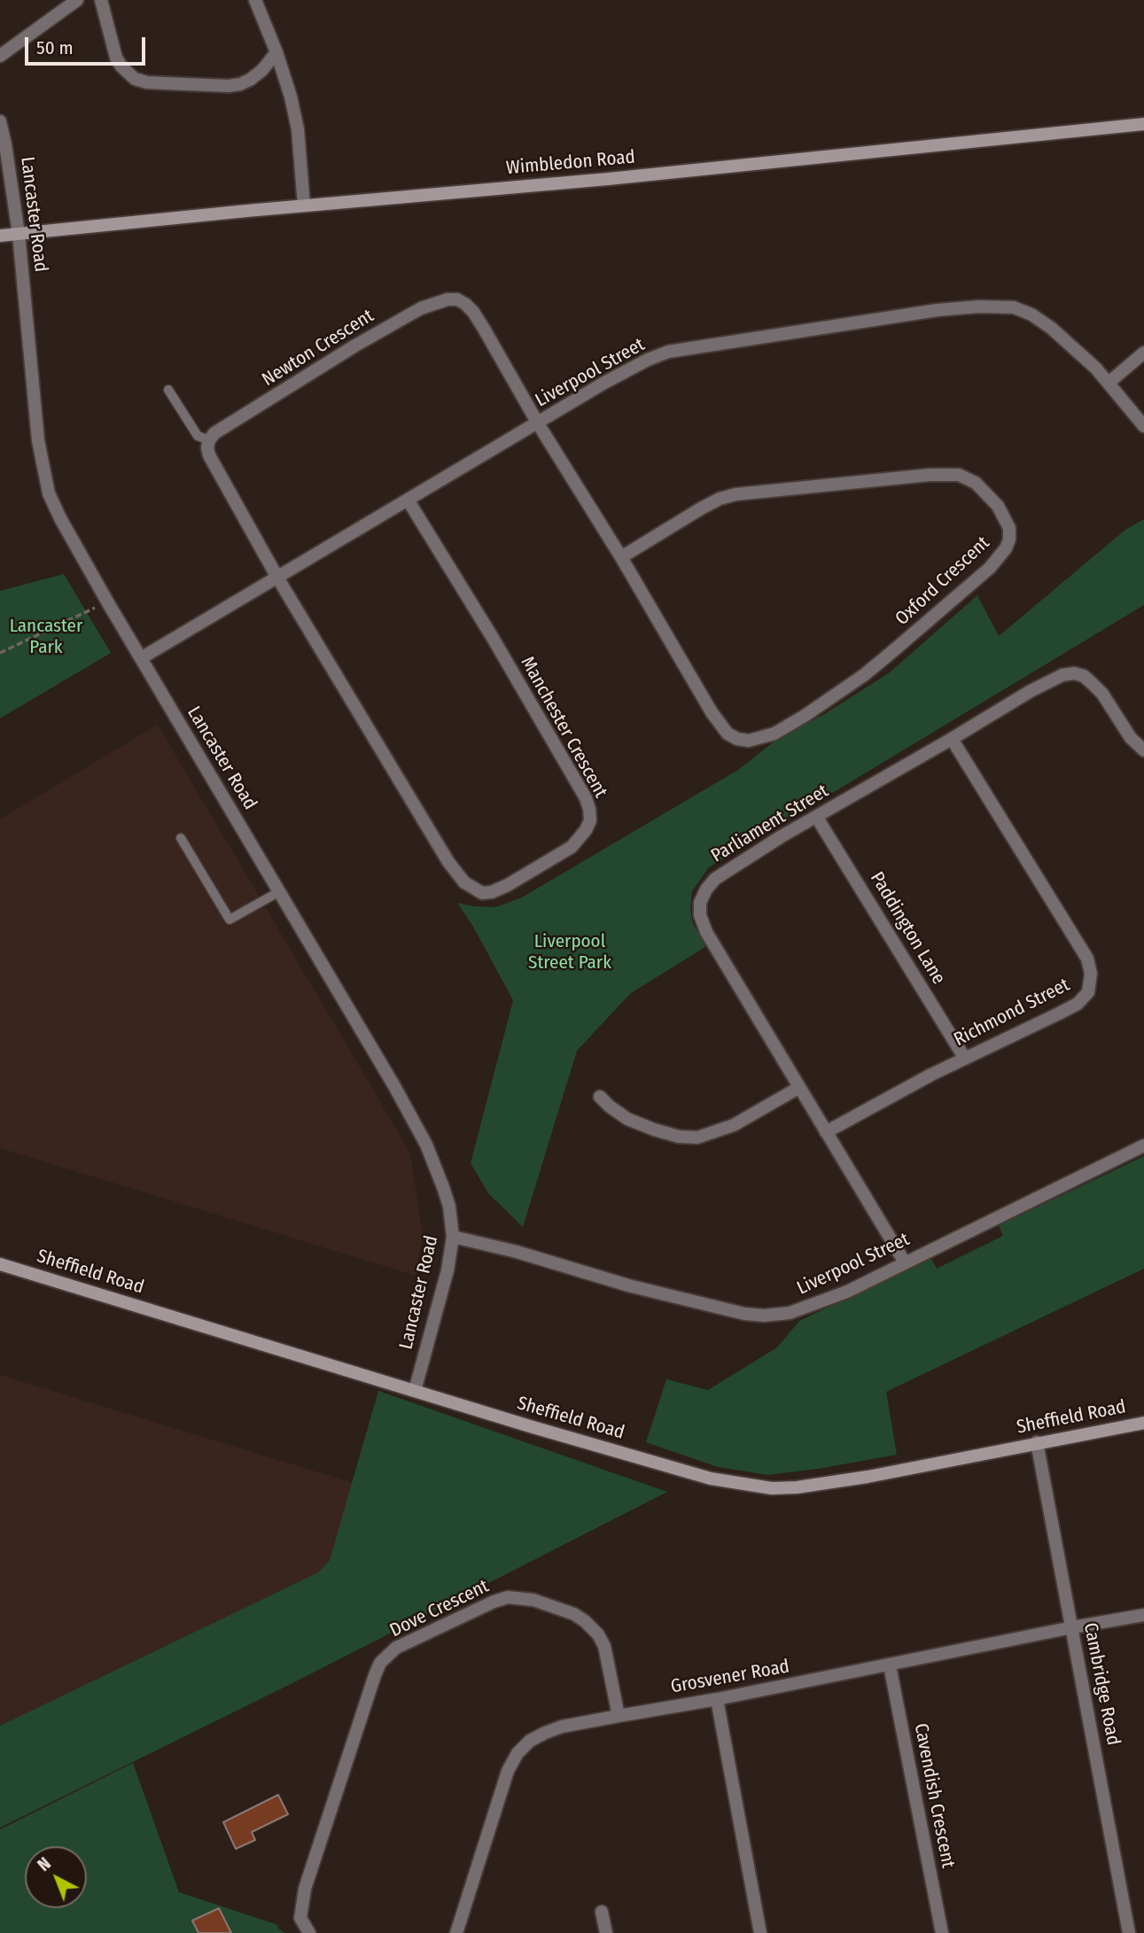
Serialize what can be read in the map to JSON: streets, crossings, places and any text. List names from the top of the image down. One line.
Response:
{"streets":{"street":["Wimbledon Road","Lancaster Road","Newton Crescent","Liverpool Street","Oxford Crescent","Manchester Crescent","Parliament Street","Paddington Lane","Richmond Street","Sheffield Road","Dove Crescent","Grosvener Road","Cambridge Road","Cavendish Crescent"]},"crossings":[["Wimbledon Road","Lancaster Road"],["Lancaster Road","Liverpool Street"],["Lancaster Road","Sheffield Road"],["Newton Crescent","Liverpool Street"],["Newton Crescent","Oxford Crescent"],["Liverpool Street","Oxford Crescent"],["Liverpool Street","Manchester Crescent"],["Liverpool Street","Parliament Street"],["Parliament Street","Paddington Lane"],["Parliament Street","Richmond Street"],["Paddington Lane","Richmond Street"],["Sheffield Road","Cambridge Road"],["Dove Crescent","Grosvener Road"],["Grosvener Road","Cambridge Road"],["Grosvener Road","Cavendish Crescent"]],"parks":["Lancaster Park","Liverpool Street Park"],"scale_bar":"50 m","north":"top left"}
